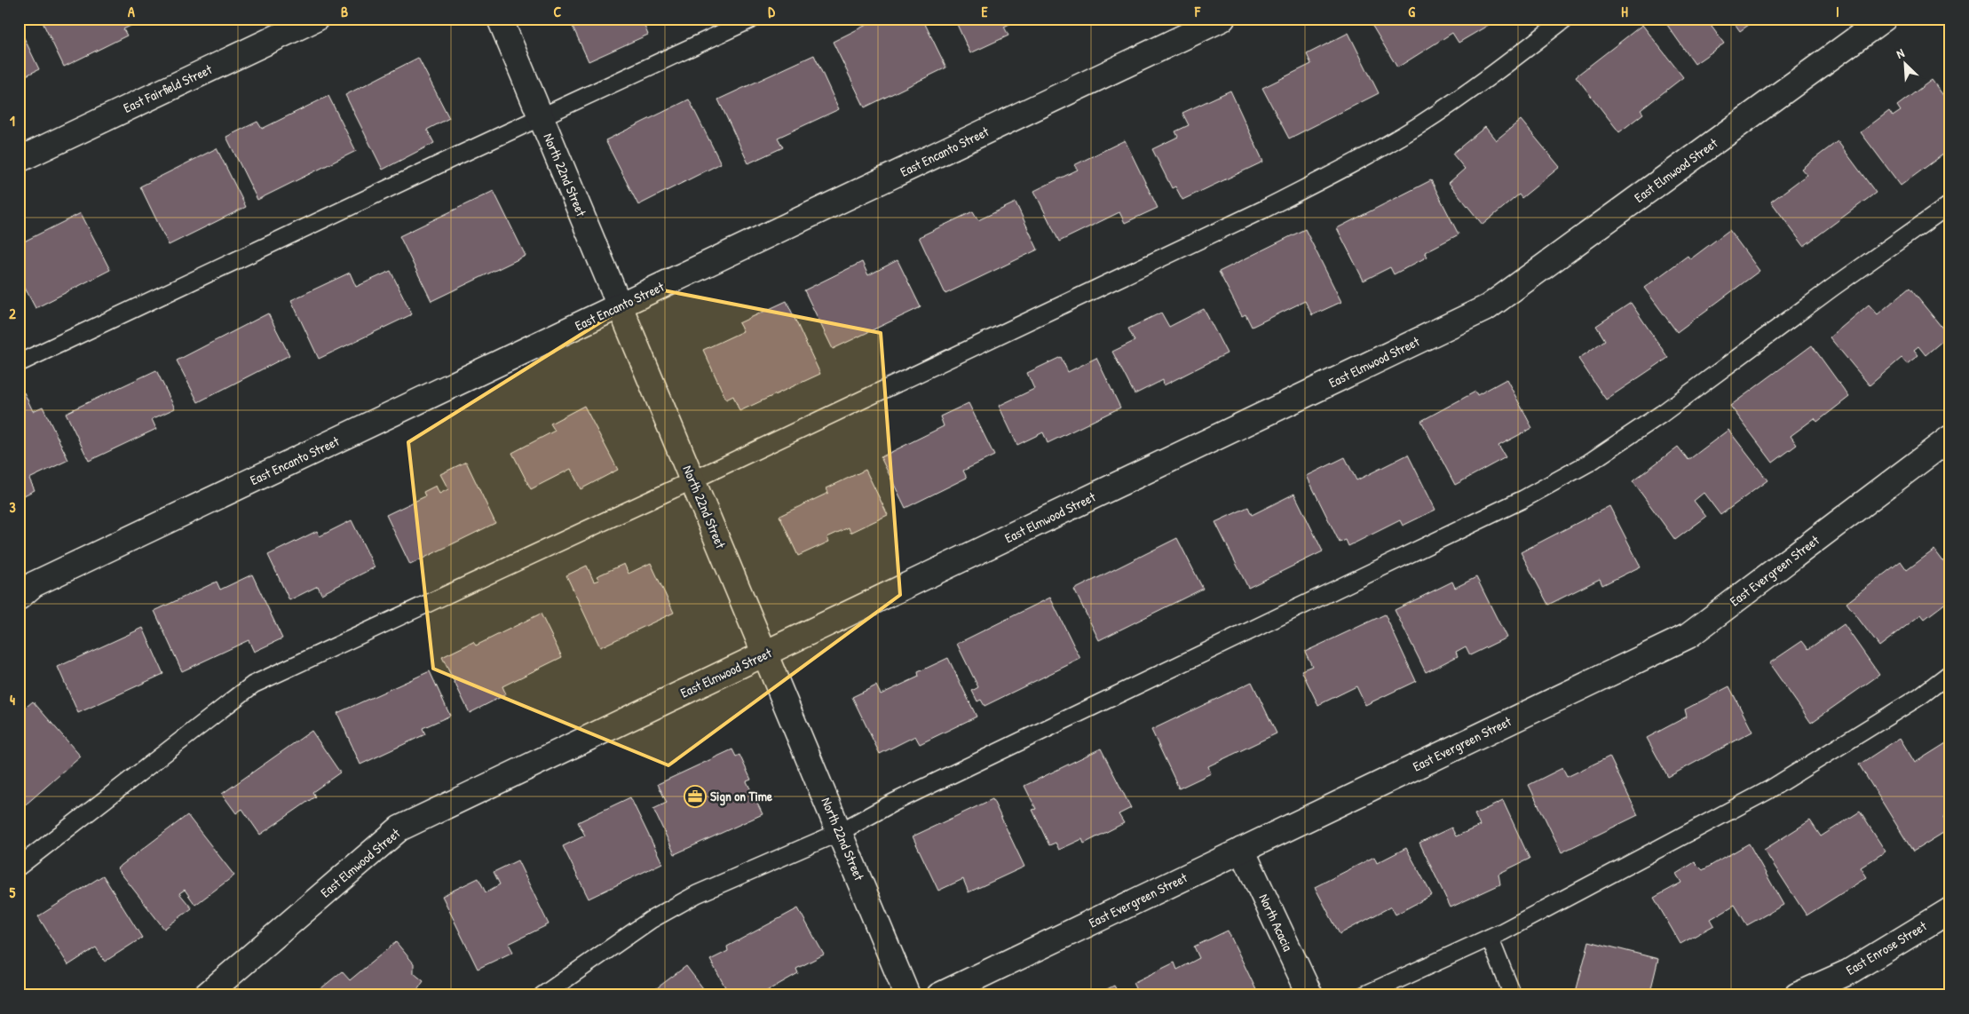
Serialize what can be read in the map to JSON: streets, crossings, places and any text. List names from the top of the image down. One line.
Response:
{"streets":{"street":["East Fairfield Street","East Encanto Street","East Elmwood Street","North 22nd Street","East Evergreen Street","North Acacia","East Enrose Street"]},"crossings":[["East Encanto Street","North 22nd Street"],["East Elmwood Street","North 22nd Street"],["East Evergreen Street","North Acacia"]],"places":{"office":["Sign on Time"]},"north":"top left","grid":{"columns":["A","B","C","D","E","F","G","H","I"],"rows":["1","2","3","4","5"]}}
